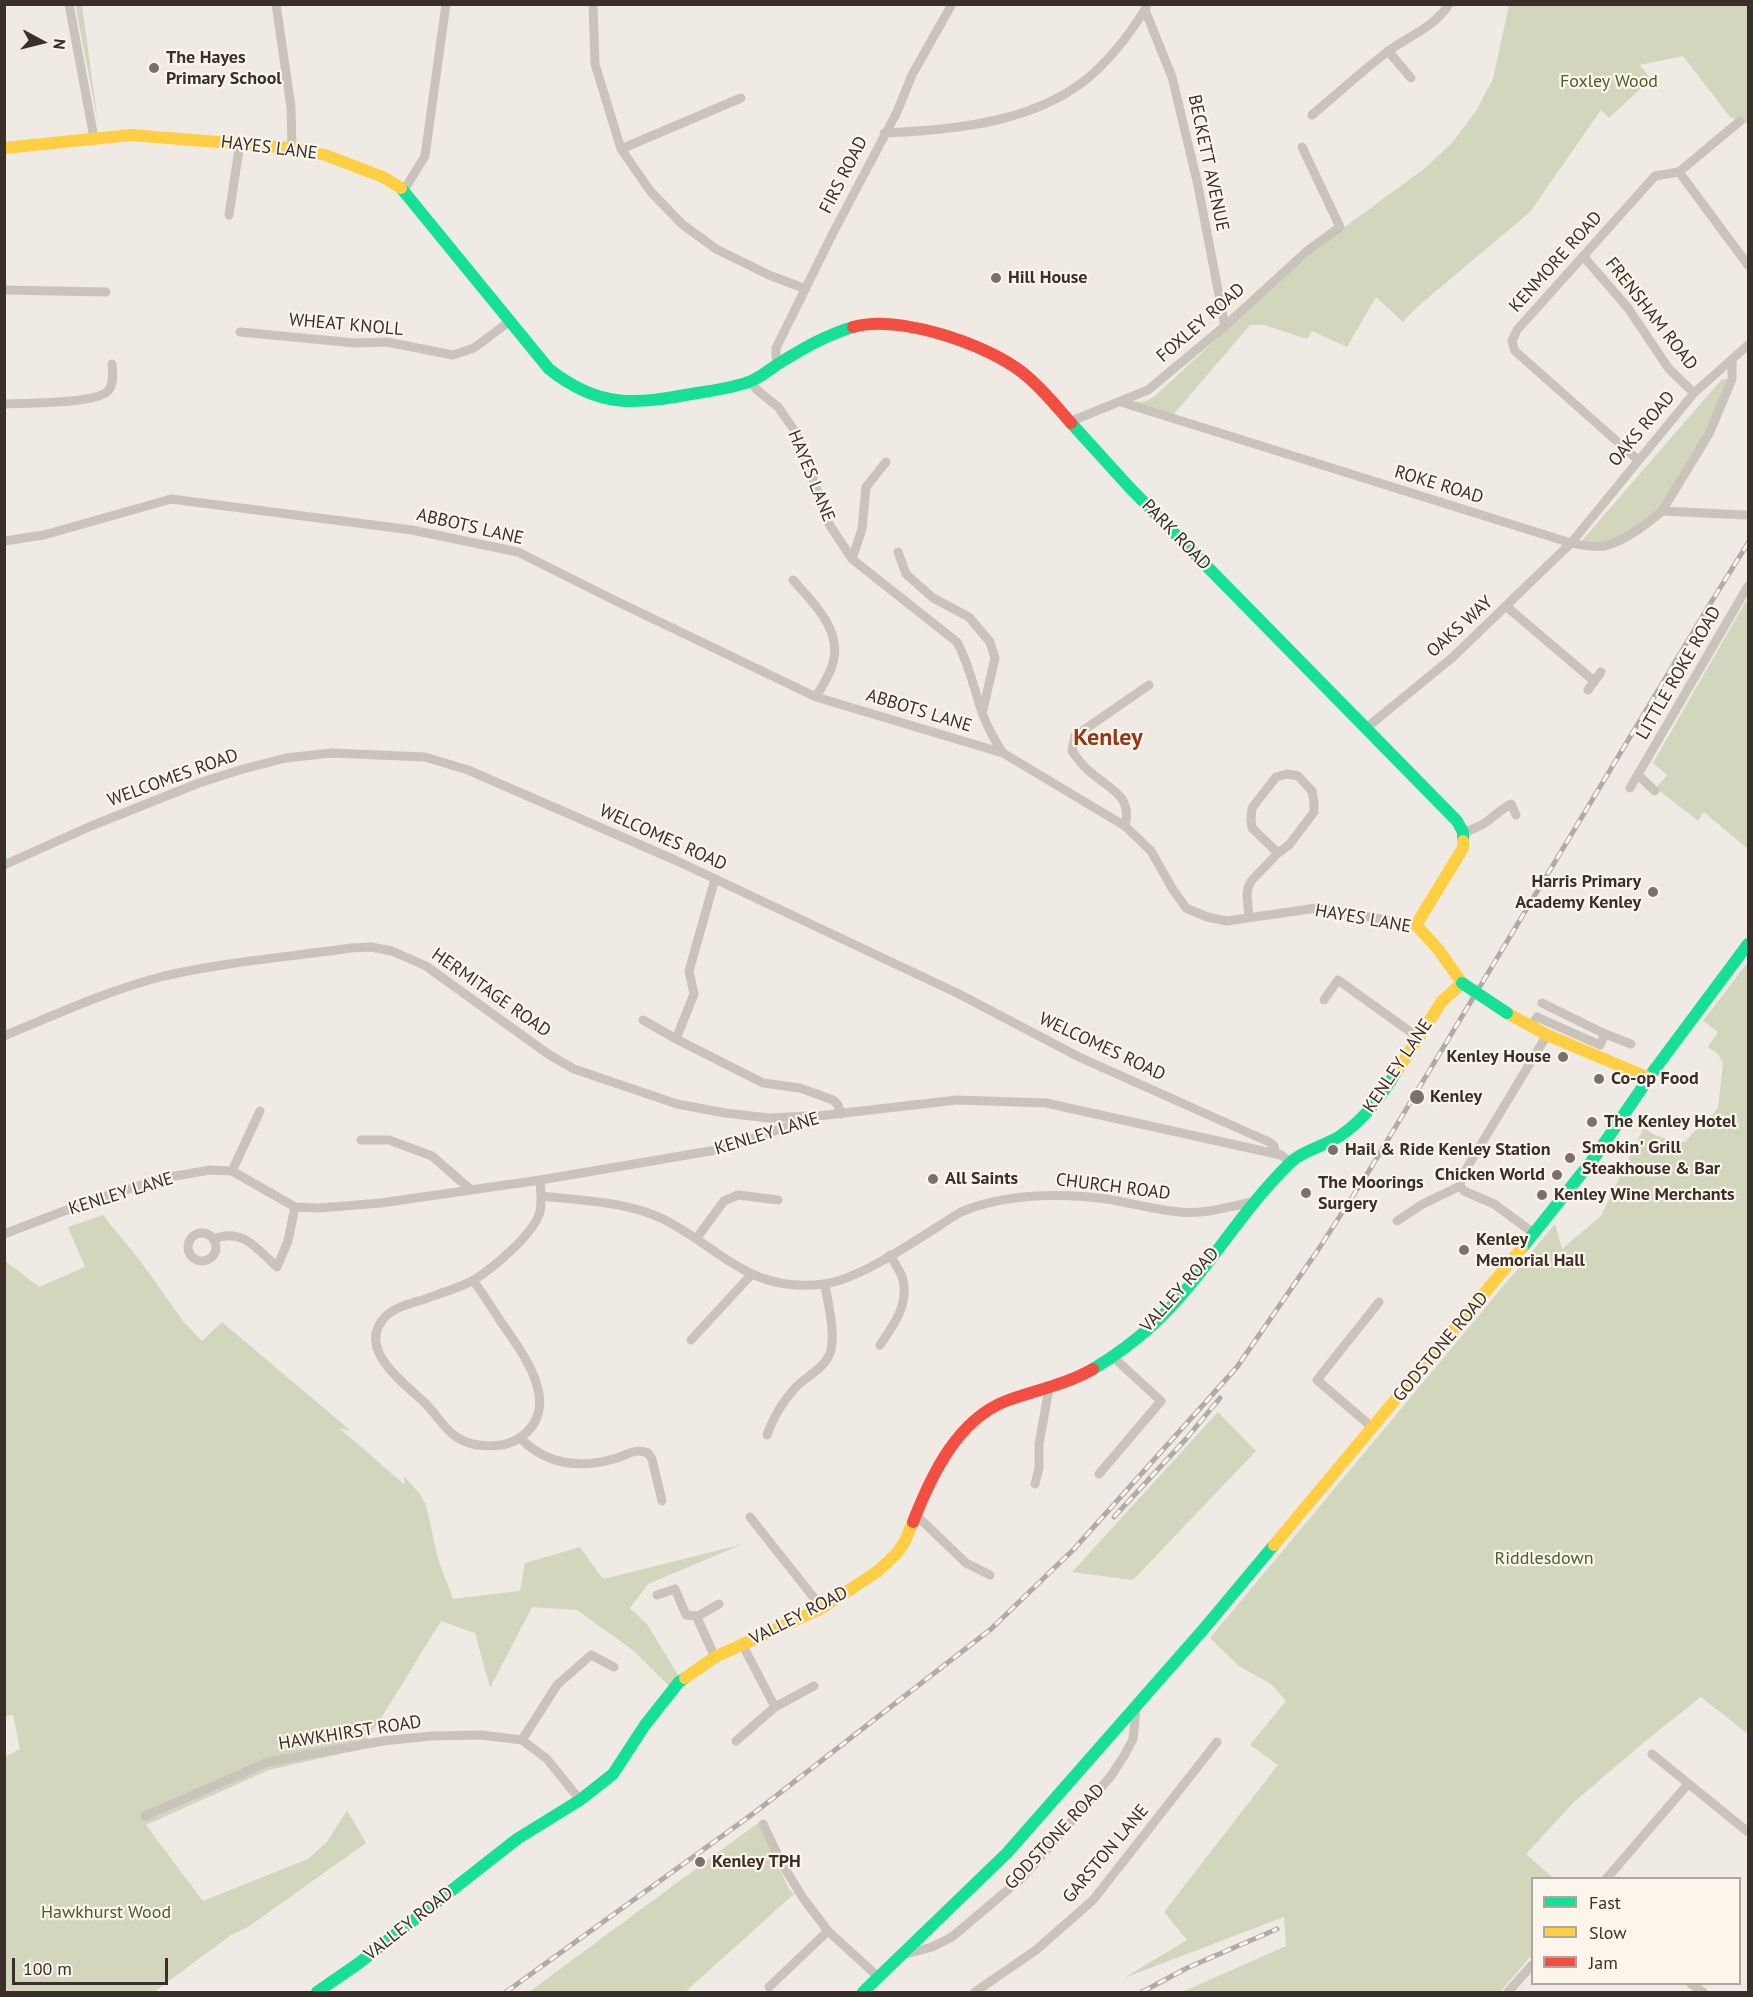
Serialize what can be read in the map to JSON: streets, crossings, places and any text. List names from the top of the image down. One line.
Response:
{"streets":{"main road":["HAYES LANE","PARK ROAD","KENLEY LANE","VALLEY ROAD","GODSTONE ROAD"],"street":["BECKETT AVENUE","FIRS ROAD","KENMORE ROAD","FRENSHAM ROAD","FOXLEY ROAD","WHEAT KNOLL","OAKS ROAD","ROKE ROAD","ABBOTS LANE","OAKS WAY","LITTLE ROKE ROAD","WELCOMES ROAD","HERMITAGE ROAD","CHURCH ROAD","HAWKHIRST ROAD","GARSTON LANE"]},"crossings":[["HAYES LANE","WHEAT KNOLL"],["HAYES LANE","ABBOTS LANE"],["HAYES LANE","PARK ROAD"],["HAYES LANE","KENLEY LANE"],["HAYES LANE","GODSTONE ROAD"],["BECKETT AVENUE","FOXLEY ROAD"],["FIRS ROAD","PARK ROAD"],["KENMORE ROAD","FRENSHAM ROAD"],["KENMORE ROAD","OAKS ROAD"],["FRENSHAM ROAD","OAKS ROAD"],["FOXLEY ROAD","ROKE ROAD"],["FOXLEY ROAD","PARK ROAD"],["OAKS ROAD","ROKE ROAD"],["OAKS ROAD","OAKS WAY"],["ROKE ROAD","OAKS WAY"],["PARK ROAD","OAKS WAY"],["WELCOMES ROAD","KENLEY LANE"],["HERMITAGE ROAD","KENLEY LANE"],["KENLEY LANE","VALLEY ROAD"],["CHURCH ROAD","VALLEY ROAD"]],"districts":["Kenley"],"parks":["Foxley Wood","Riddlesdown","Hawkhurst Wood"],"places":["The Hayes Primary School","Hill House","Harris Primary Academy Kenley","Kenley House","Co-op Food","Kenley","The Kenley Hotel","Hail & Ride Kenley Station","Smokin' Grill Steakhouse & Bar","Chicken World","All Saints","The Moorings Surgery","Kenley Wine Merchants","Kenley Memorial Hall","Kenley TPH"],"legend":["Fast","Slow","Jam"],"scale_bar":"100 m","north":"right"}
